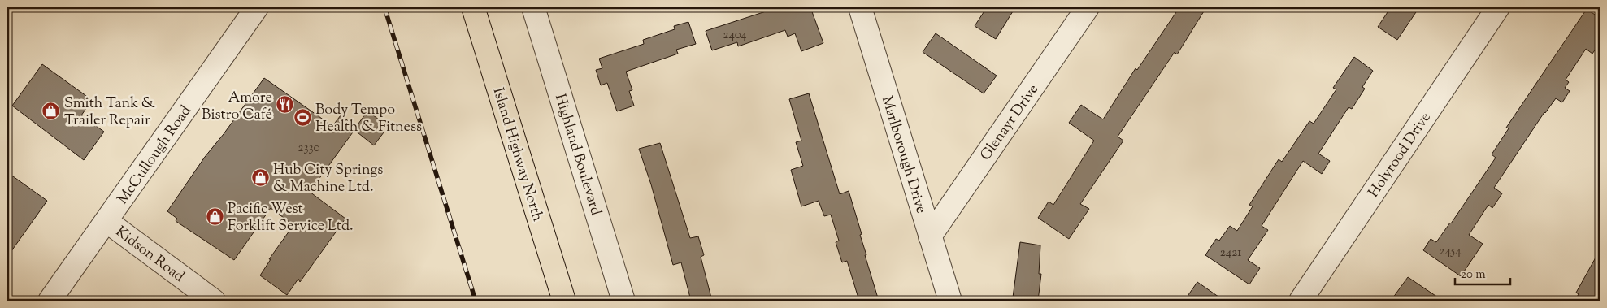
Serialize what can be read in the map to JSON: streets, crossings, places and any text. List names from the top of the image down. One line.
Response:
{"streets":{"main road":["Island Highway North"],"street":["Glenayr Drive","McCullough Road","Highland Boulevard","Marlborough Drive","Holyrood Drive","Kidson Road"]},"crossings":[["Glenayr Drive","Marlborough Drive"],["McCullough Road","Kidson Road"]],"places":{"restaurant":["Amore Bistro Café"],"shop":["Smith Tank & Trailer Repair","Hub City Springs & Machine Ltd.","Pacific West Forklift Service Ltd."],"sports":["Body Tempo Health & Fitness"]},"house_numbers":["2404","2330","2454","2421"],"scale_bar":"20 m"}
